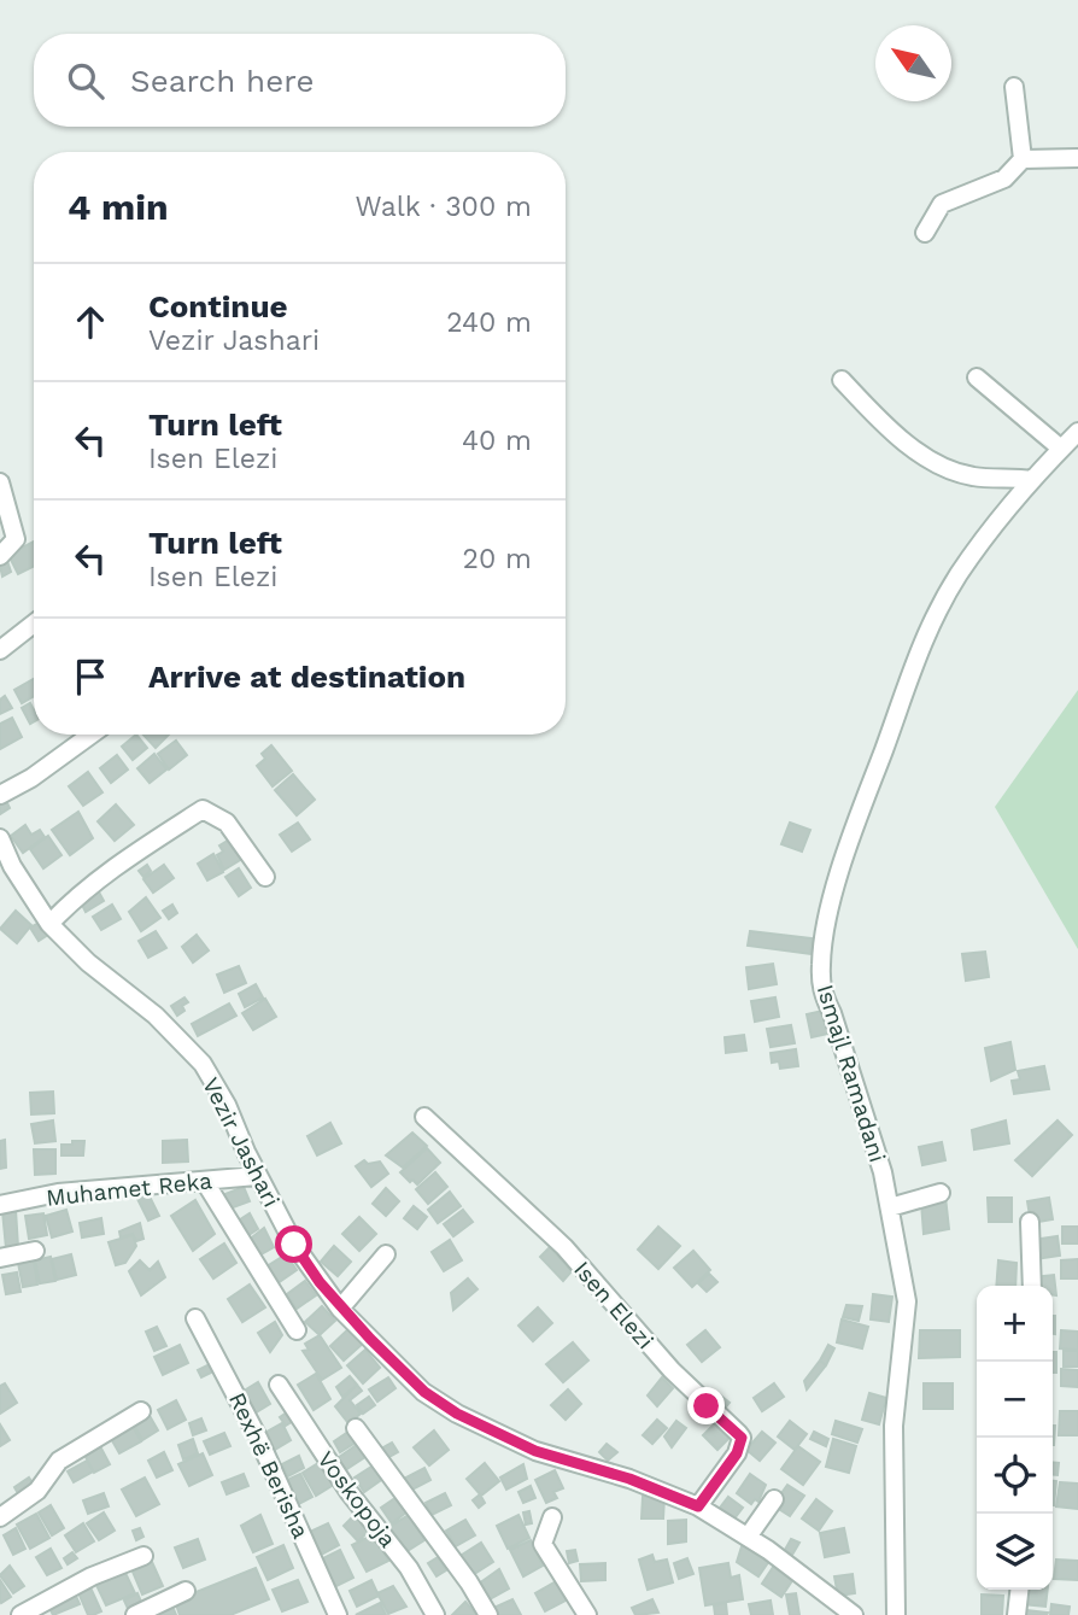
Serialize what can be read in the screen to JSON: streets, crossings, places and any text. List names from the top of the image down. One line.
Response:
{"streets":{"street":["Ismajl Ramadani","Vezir Jashari","Muhamet Reka","Isen Elezi","Rexhë Berisha","Voskopoja"]},"crossings":[["Vezir Jashari","Muhamet Reka"],["Vezir Jashari","Isen Elezi"]],"north":"top left","page":{"search":"Search here","heading":["4 min","Walk · 300 m"],"list":[["Continue","Vezir Jashari","240 m"],["Turn left","Isen Elezi","40 m"],["Turn left","Isen Elezi","20 m"],"Arrive at destination"],"map_buttons":["+","−"]}}
